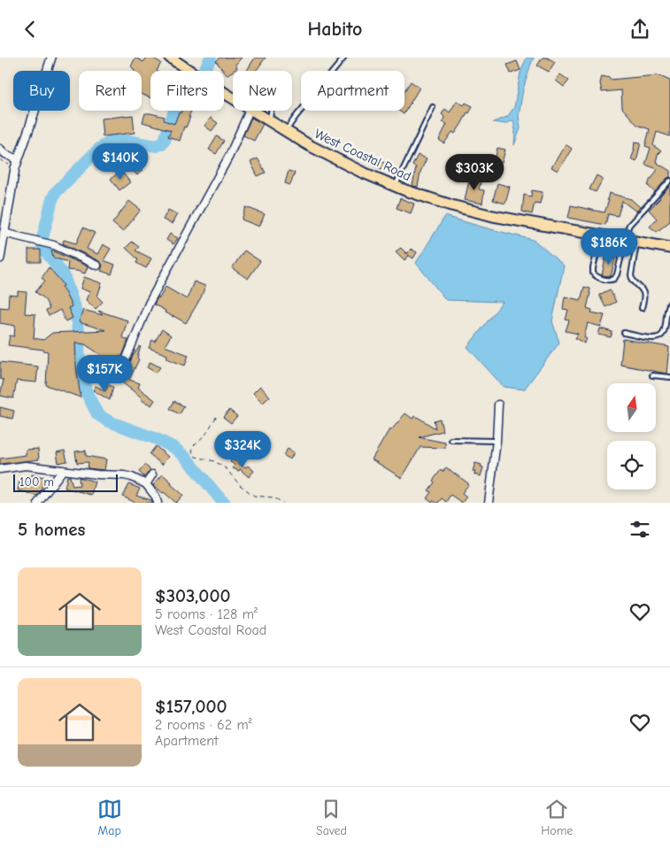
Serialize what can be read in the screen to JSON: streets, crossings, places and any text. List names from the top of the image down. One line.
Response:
{"streets":{"main road":["West Coastal Road"]},"scale_bar":"100 m","north":"top","page":{"header":"Habito","chip":["Buy","Rent","Filters","New","Apartment"],"price":["$140K","$303K","$186K","$157K","$324K"],"scale":"100 m","heading":"5 homes","list":[{"name":"$303,000","note":"5 rooms · 128 m² · West Coastal Road"},{"name":"$157,000","note":"2 rooms · 62 m² · Apartment"}],"tabs":["Map","Saved","Home"]}}
